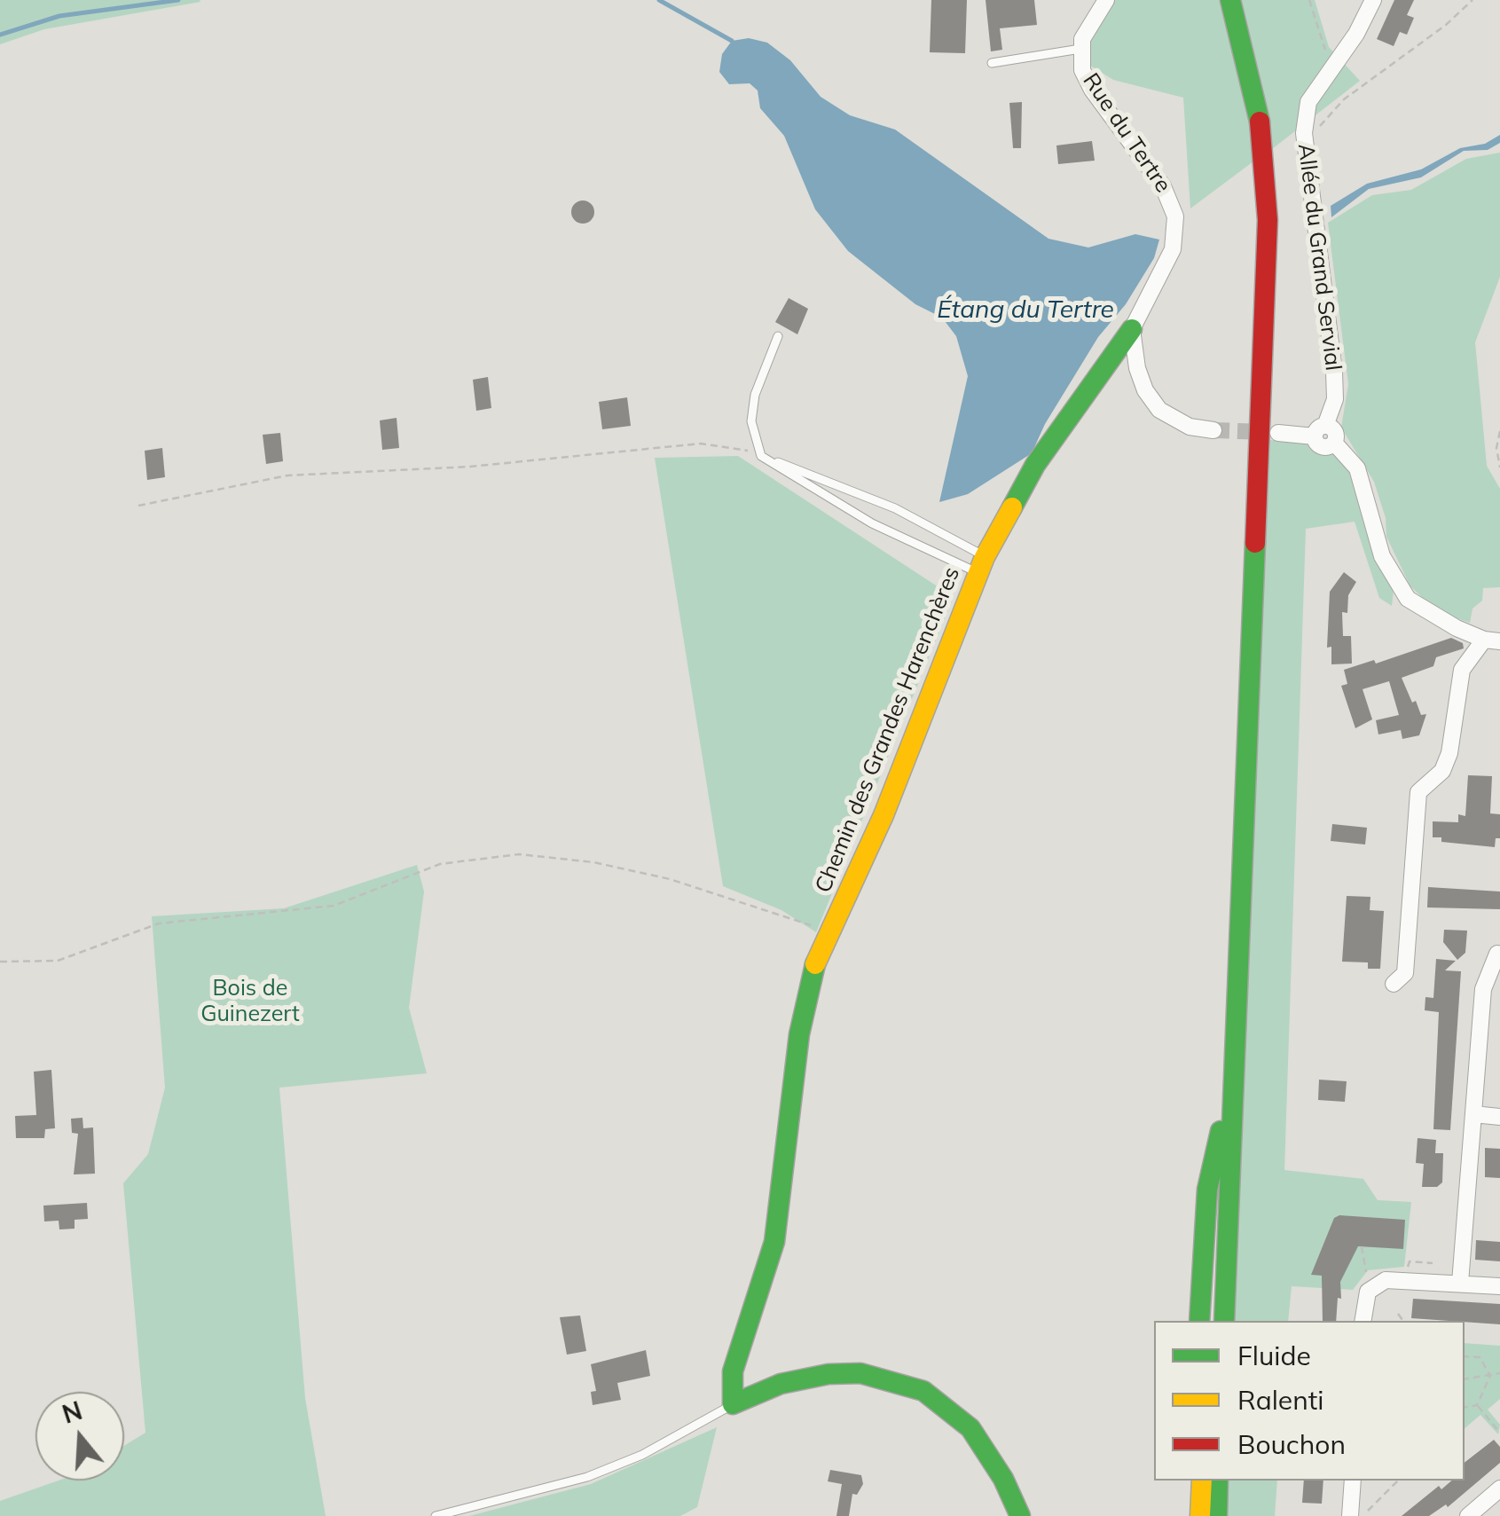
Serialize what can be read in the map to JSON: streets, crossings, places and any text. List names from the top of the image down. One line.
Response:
{"streets":{"main road":["Chemin des Grandes Harenchères"],"street":["Rue du Tertre","Allée du Grand Servial"]},"crossings":[["Rue du Tertre","Chemin des Grandes Harenchères"]],"water":["Étang du Tertre"],"parks":["Bois de Guinezert"],"legend":["Fluide","Ralenti","Bouchon"],"north":"top"}
